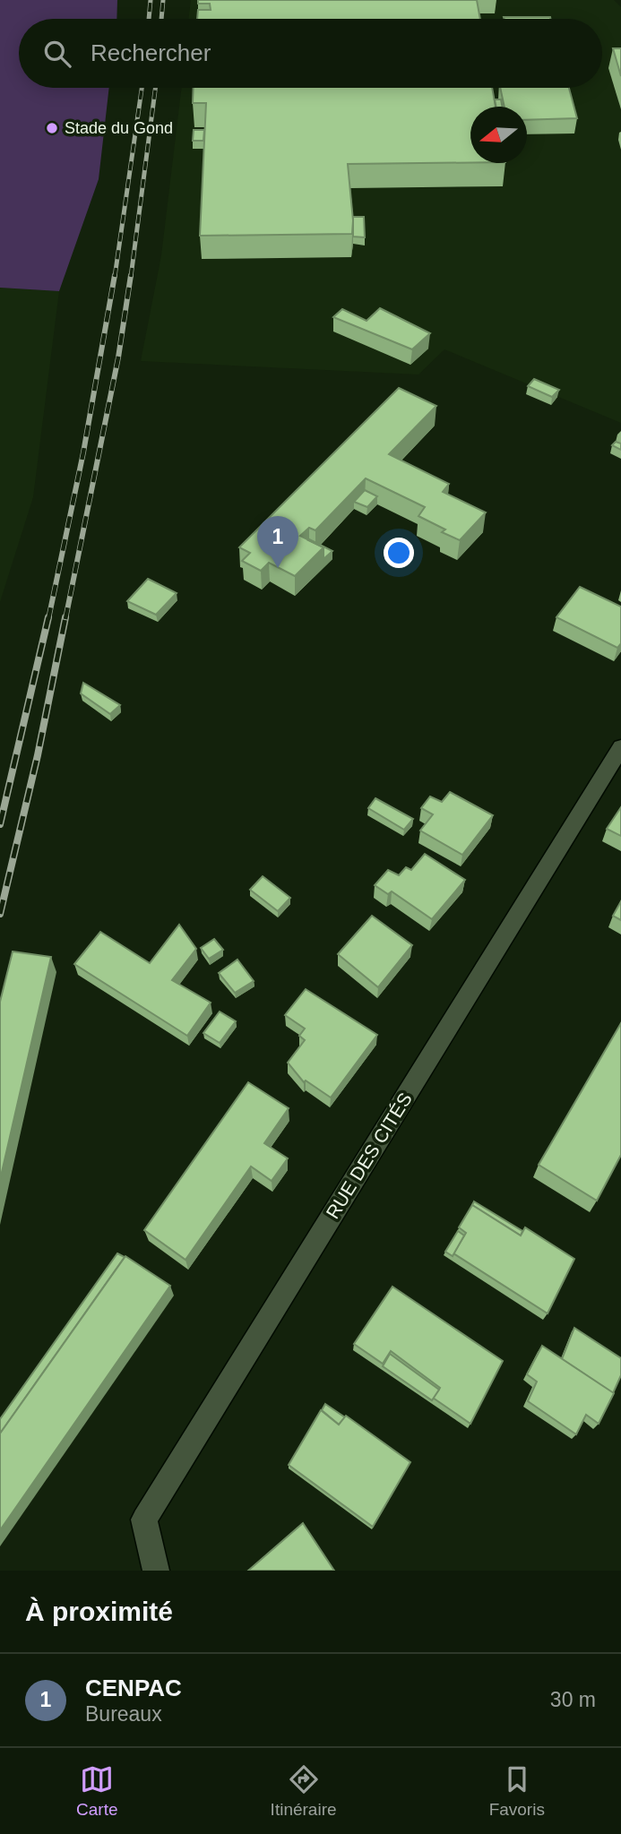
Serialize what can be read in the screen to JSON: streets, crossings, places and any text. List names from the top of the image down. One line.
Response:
{"streets":{"street":["RUE DES CITÉS"]},"places":["Stade du Gond"],"north":"left","page":{"search":"Rechercher","pins":"1","heading":"À proximité","list":[{"mark":"1","name":"CENPAC","note":"Bureaux","value":"30 m"}],"nav":["Carte","Itinéraire","Favoris"]}}
